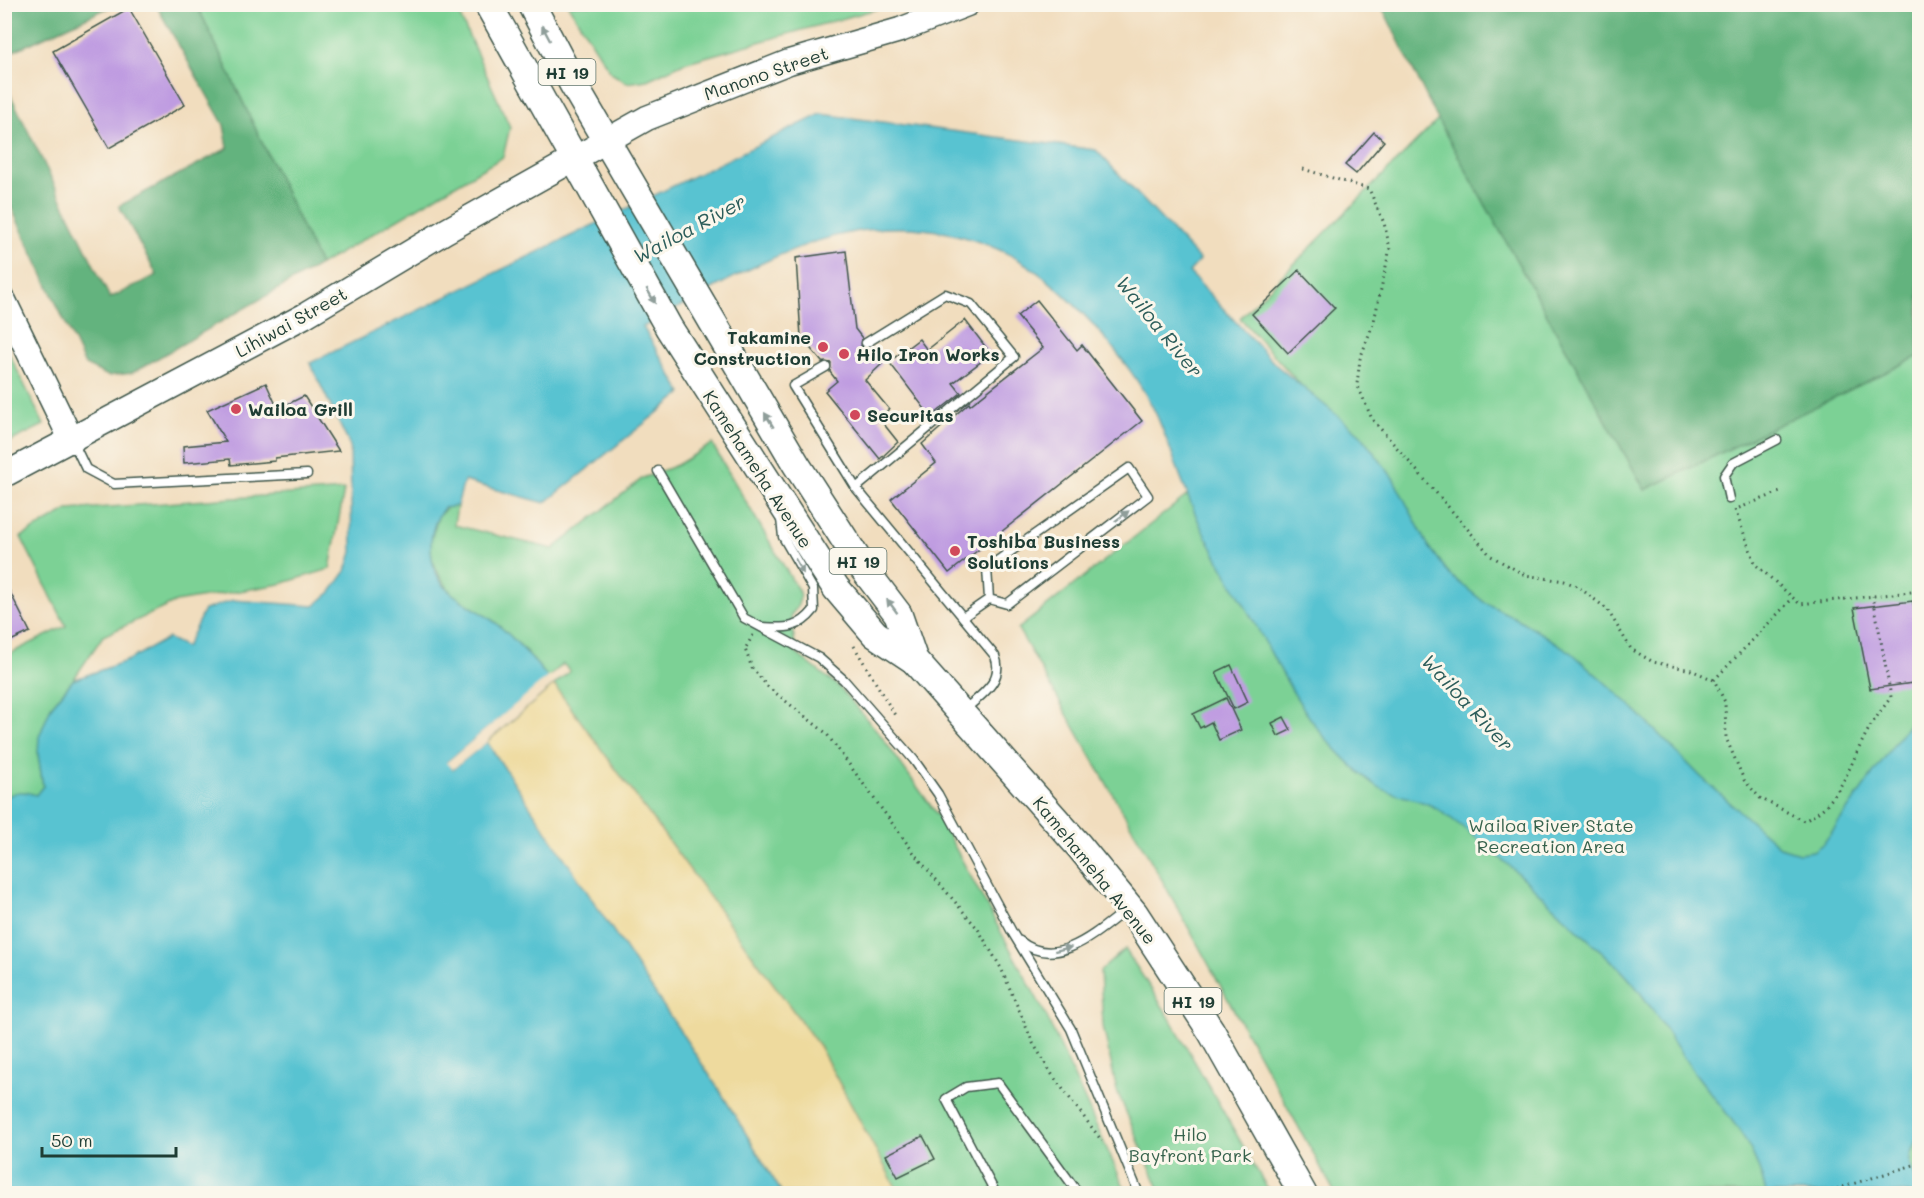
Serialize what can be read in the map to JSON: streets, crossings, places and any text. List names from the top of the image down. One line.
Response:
{"streets":{"main road":["HI 19","Kamehameha Avenue"],"street":["Manono Street","Lihiwai Street"]},"crossings":[["Manono Street","Lihiwai Street"],["Manono Street","Kamehameha Avenue"],["Lihiwai Street","Kamehameha Avenue"]],"water":["Wailoa River"],"parks":["Wailoa River State Recreation Area","Hilo Bayfront Park"],"places":["Takamine Construction","Hilo Iron Works","Wailoa Grill","Securitas","Toshiba Business Solutions"],"scale_bar":"50 m"}
